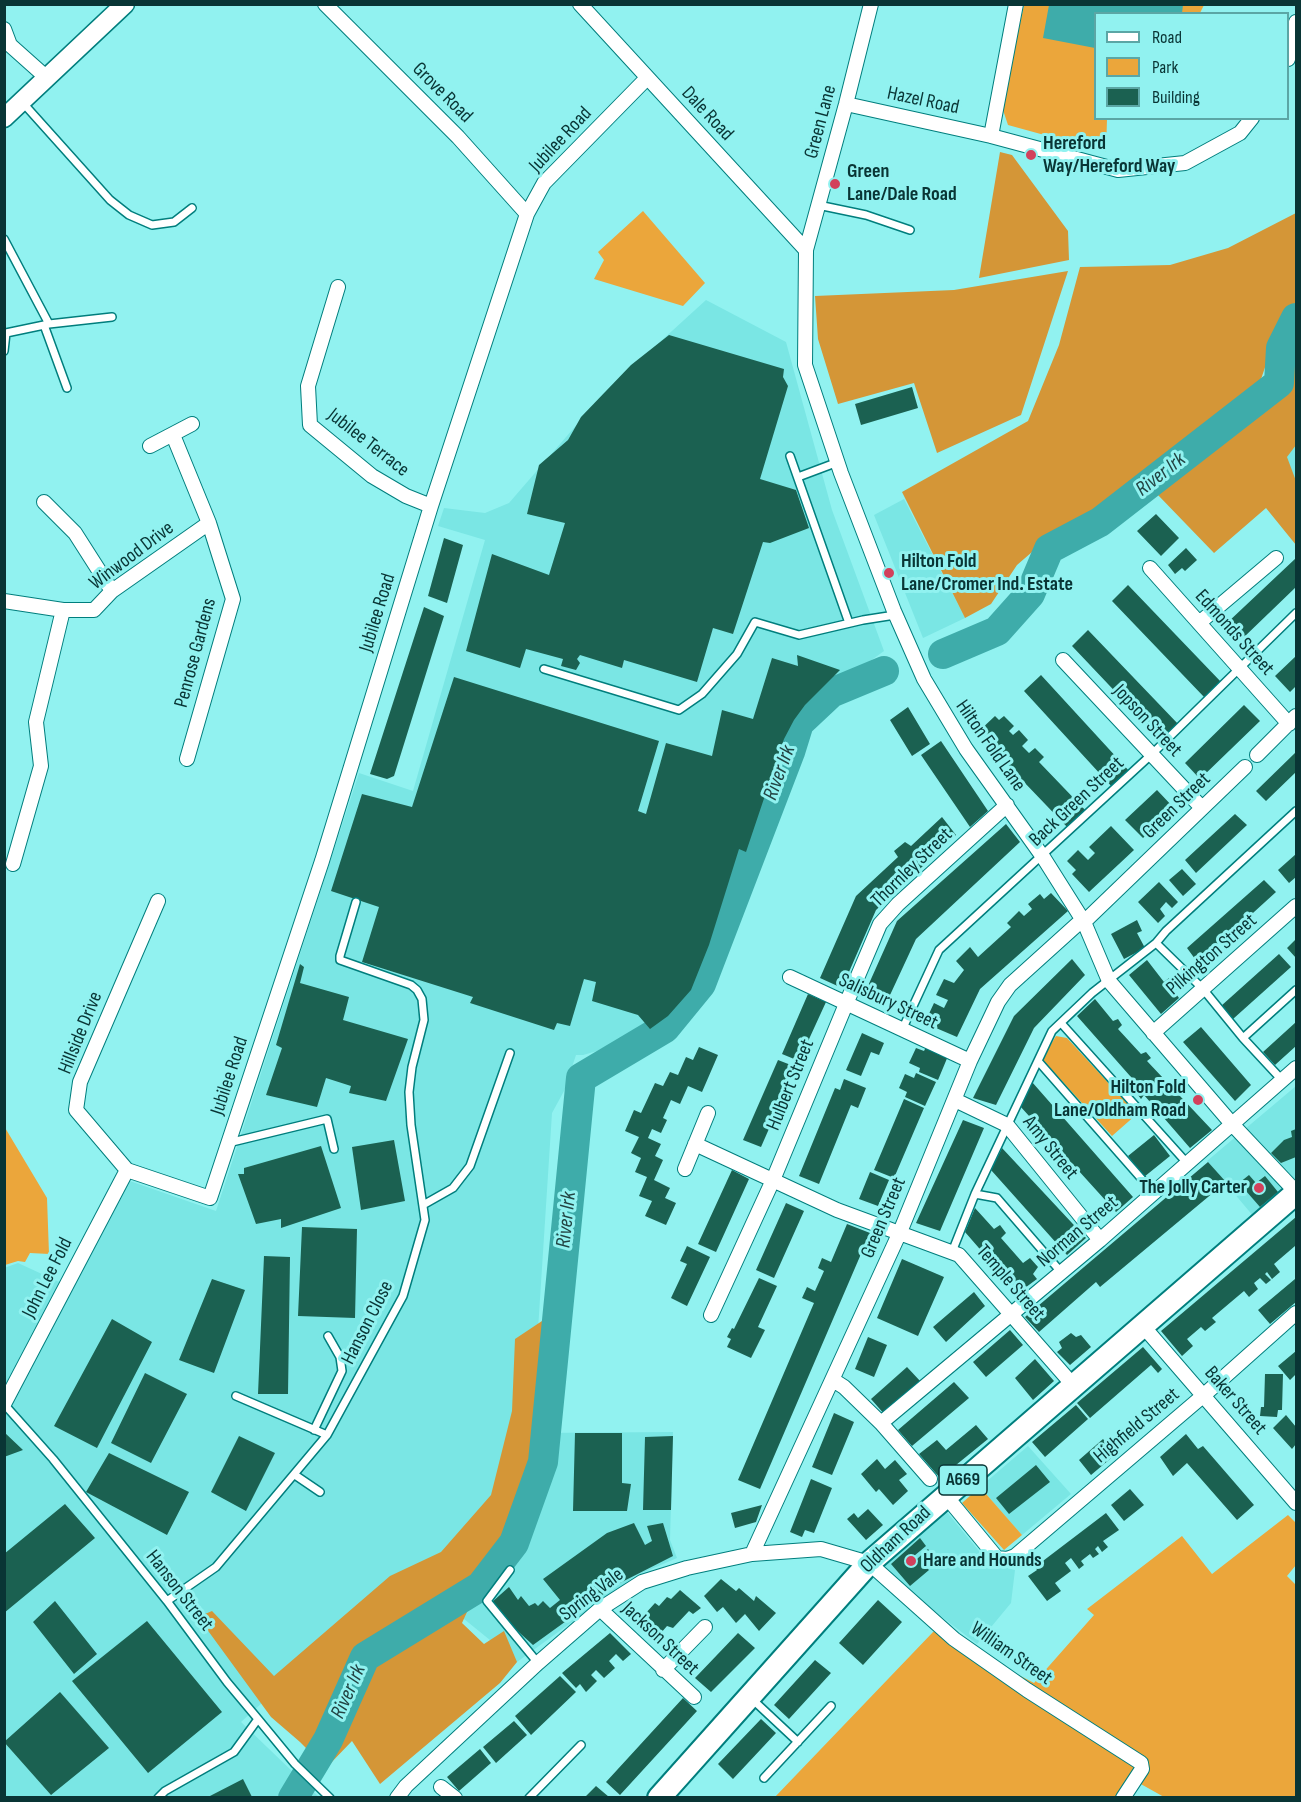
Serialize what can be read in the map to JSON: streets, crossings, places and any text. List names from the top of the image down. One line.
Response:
{"streets":{"main road":["A669","Oldham Road"],"street":["Grove Road","Hazel Road","Dale Road","Green Lane","Jubilee Road","Jubilee Terrace","Winwood Drive","Edmonds Street","Penrose Gardens","Jopson Street","Hilton Fold Lane","Green Street","Thornley Street","Pilkington Street","Salisbury Street","Hillside Drive","Hulbert Street","Amy Street","Norman Street","John Lee Fold","Temple Street","Baker Street","Highfield Street","Spring Vale","Jackson Street","William Street"],"lane":["Back Green Street","Hanson Close","Hanson Street"]},"crossings":[["Grove Road","Jubilee Road"],["Hazel Road","Green Lane"],["Dale Road","Green Lane"],["Dale Road","Jubilee Road"],["Dale Road","Hilton Fold Lane"],["Green Lane","Hilton Fold Lane"],["Jubilee Road","Jubilee Terrace"],["Jubilee Road","Hillside Drive"],["Jubilee Road","John Lee Fold"],["Winwood Drive","Penrose Gardens"],["Edmonds Street","Back Green Street"],["Jopson Street","Back Green Street"],["Jopson Street","Green Street"],["Hilton Fold Lane","Back Green Street"],["Hilton Fold Lane","Green Street"],["Hilton Fold Lane","Thornley Street"],["Hilton Fold Lane","Pilkington Street"],["Hilton Fold Lane","Norman Street"],["Hilton Fold Lane","Oldham Road"],["Back Green Street","Salisbury Street"],["Green Street","Salisbury Street"],["Green Street","Amy Street"],["Green Street","Temple Street"],["Green Street","Spring Vale"],["Thornley Street","Salisbury Street"],["Thornley Street","Hulbert Street"],["Salisbury Street","Hulbert Street"],["Hillside Drive","John Lee Fold"],["Amy Street","Norman Street"],["Norman Street","Temple Street"],["John Lee Fold","Hanson Street"],["Temple Street","Oldham Road"],["Hanson Close","Hanson Street"],["Baker Street","Highfield Street"],["Baker Street","Oldham Road"],["Highfield Street","Oldham Road"],["Oldham Road","Spring Vale"],["Oldham Road","William Street"],["Spring Vale","Jackson Street"],["Spring Vale","William Street"]],"water":["River Irk"],"places":["Hereford Way/Hereford Way","Green Lane/Dale Road","Hilton Fold Lane/Cromer Ind. Estate","Hilton Fold Lane/Oldham Road","The Jolly Carter","Hare and Hounds"],"legend":["Road","Park","Building"]}
